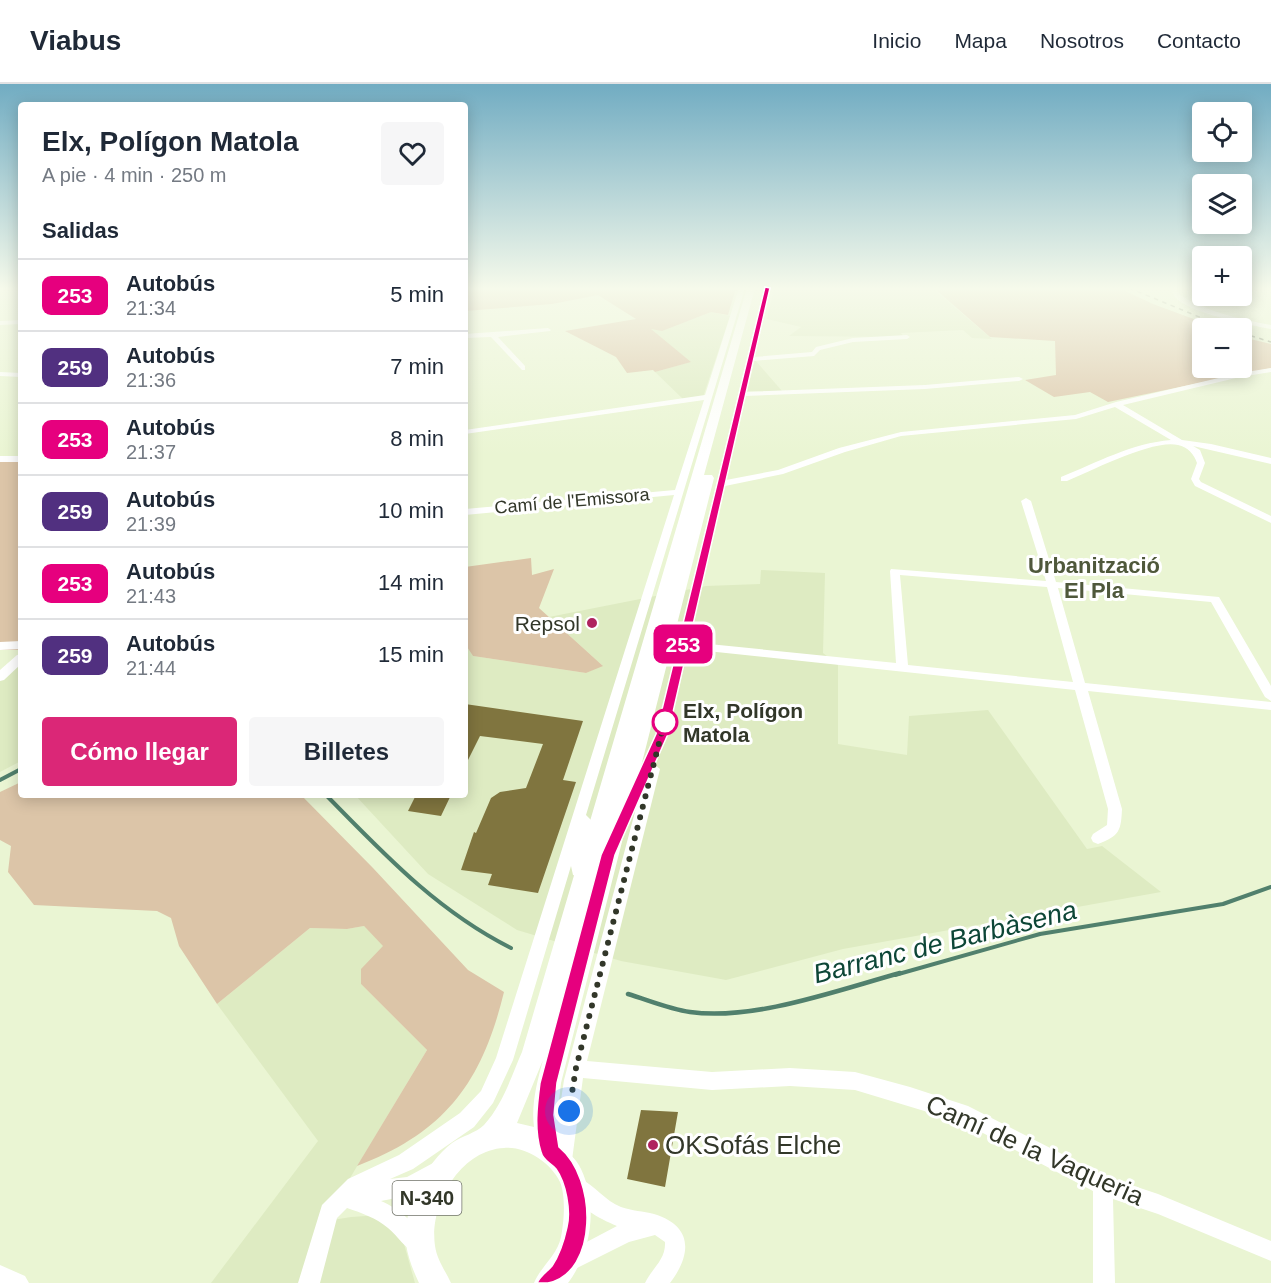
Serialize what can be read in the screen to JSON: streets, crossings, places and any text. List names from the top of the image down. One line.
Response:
{"streets":{"highway":["N-340"],"street":["Camí de l'Emissora","Camí de la Vaqueria"]},"districts":["Urbanització El Pla"],"water":["Barranc de Barbàsena"],"places":["Repsol","Elx, Polígon Matola","OKSofás Elche"],"lines":["bus line 253"],"page":{"header":"Viabus","nav":["Inicio","Mapa","Nosotros","Contacto"],"on_map":"253","map_buttons":["+","−"],"heading":[["Elx, Polígon Matola","A pie · 4 min · 250 m"],"Salidas"],"list":[{"mark":"253","name":"Autobús","note":"21:34","value":"5 min"},{"mark":"259","name":"Autobús","note":"21:36","value":"7 min"},{"mark":"253","name":"Autobús","note":"21:37","value":"8 min"},{"mark":"259","name":"Autobús","note":"21:39","value":"10 min"},{"mark":"253","name":"Autobús","note":"21:43","value":"14 min"},{"mark":"259","name":"Autobús","note":"21:44","value":"15 min"}],"buttons":["Cómo llegar","Billetes"]}}
